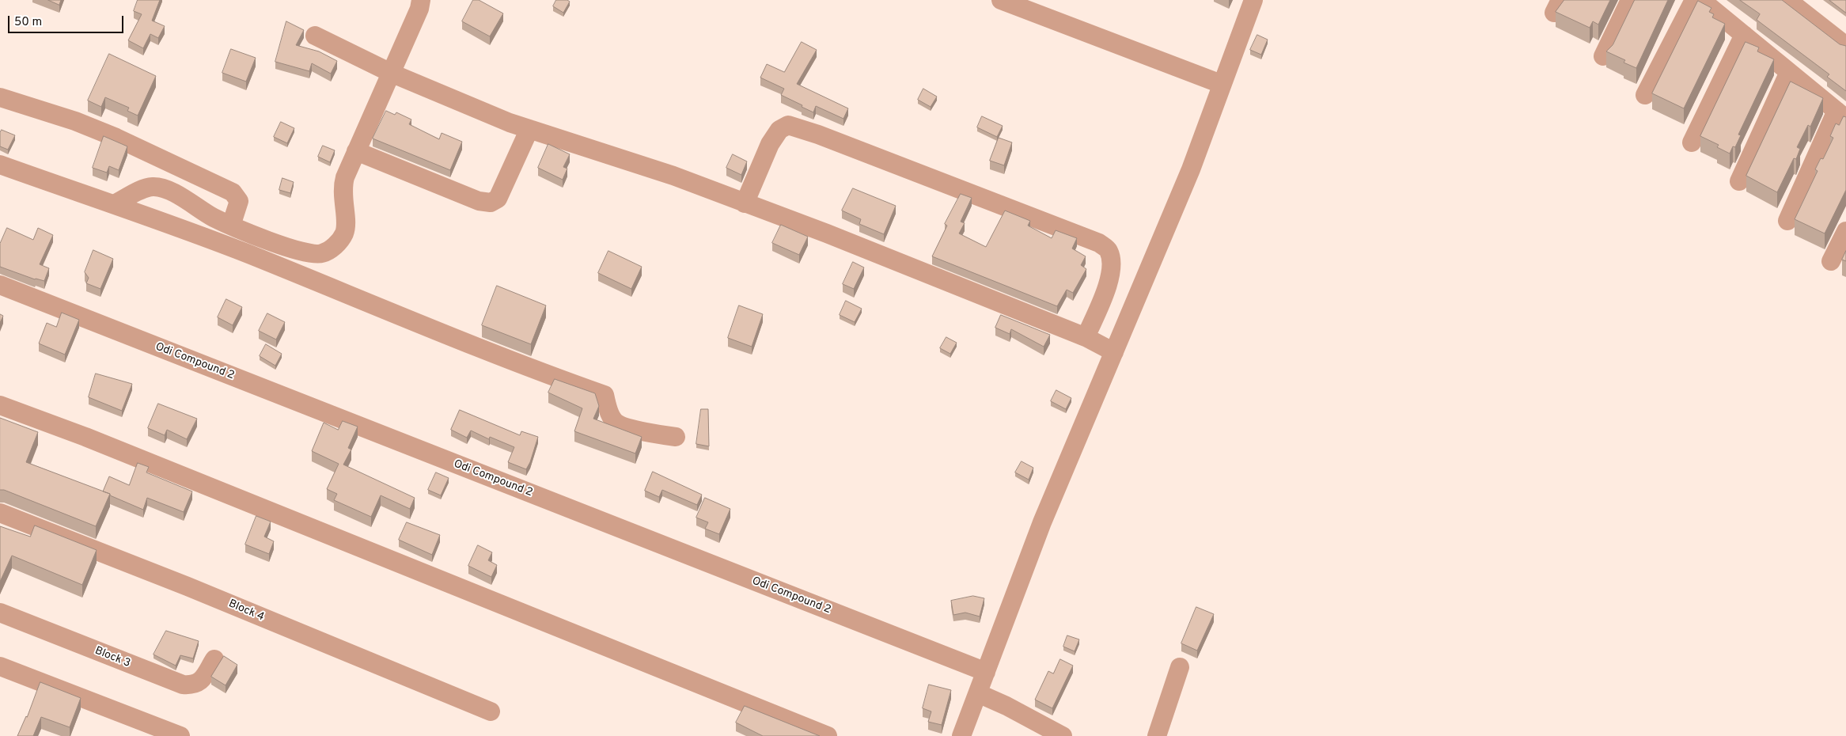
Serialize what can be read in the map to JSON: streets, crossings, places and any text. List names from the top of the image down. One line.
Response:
{"streets":{"street":["Odi Compound 2","Block 4","Block 3"]},"scale_bar":"50 m"}
